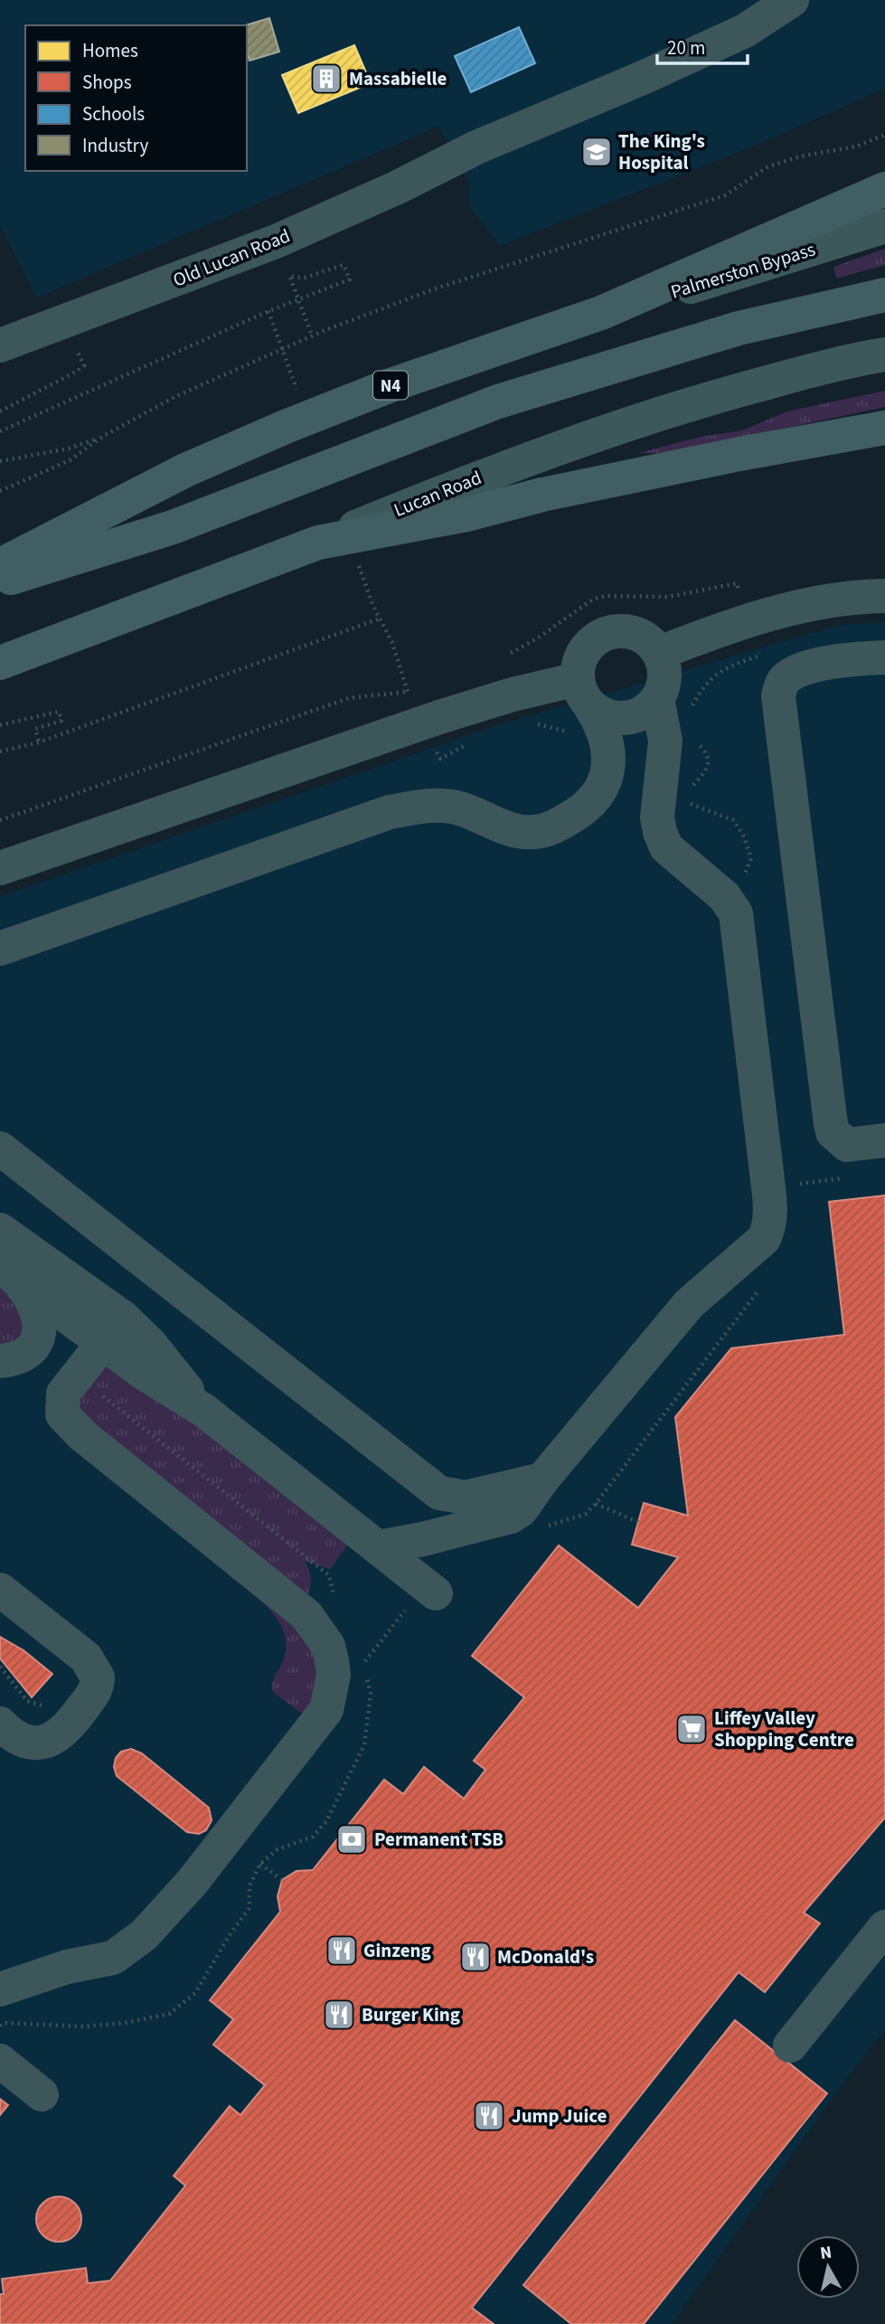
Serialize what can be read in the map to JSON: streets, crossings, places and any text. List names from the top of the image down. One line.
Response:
{"streets":{"highway":["N4","Lucan Road"],"main road":["Palmerston Bypass"],"street":["Old Lucan Road"]},"crossings":[["Palmerston Bypass","N4"]],"places":{"building":["Massabielle"],"school or university":["The King's Hospital"],"supermarket":["Liffey Valley Shopping Centre"],"bank":["Permanent TSB"],"restaurant":["Ginzeng","McDonald's","Burger King","Jump Juice"]},"legend":["Homes","Shops","Schools","Industry"],"scale_bar":"20 m","north":"top"}
